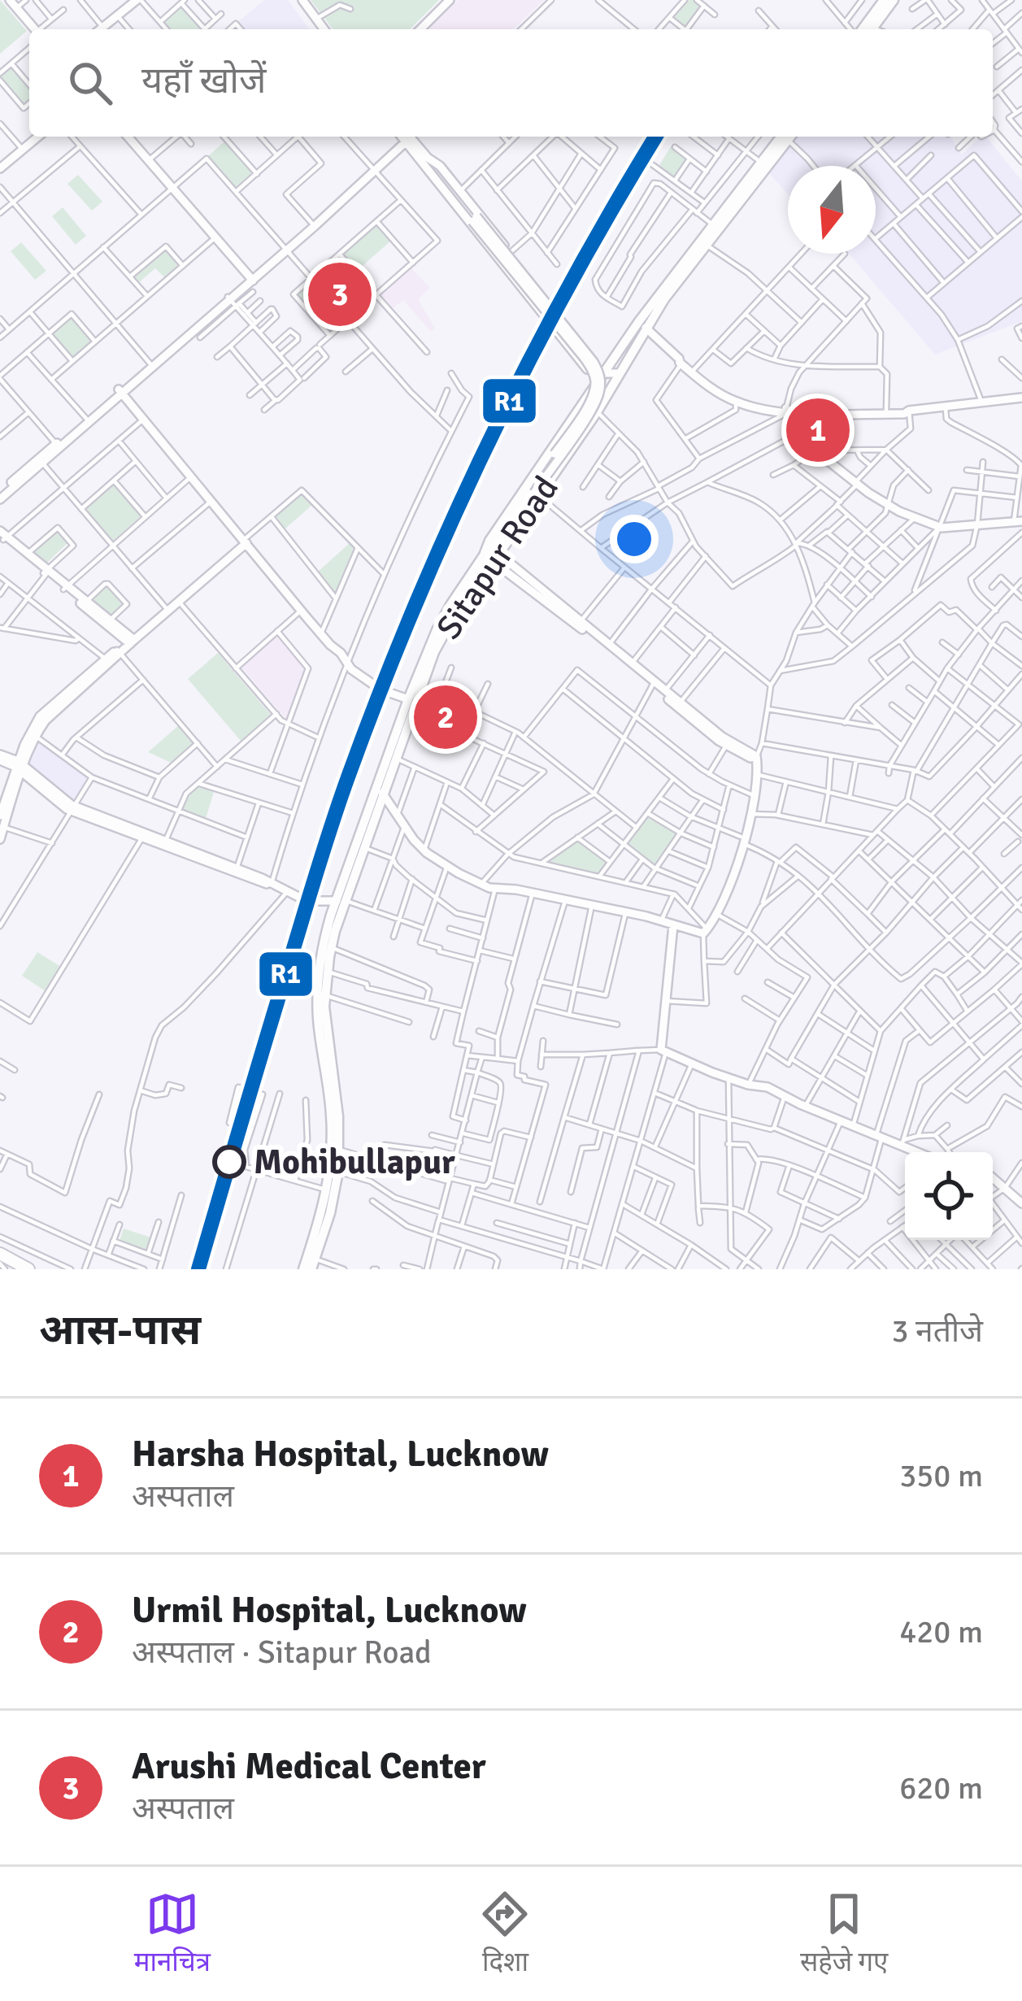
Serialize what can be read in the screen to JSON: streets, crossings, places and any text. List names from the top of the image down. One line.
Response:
{"streets":{"main road":["Sitapur Road"]},"places":["Mohibullapur"],"lines":["transit line R1"],"north":"bottom","page":{"search":"यहाँ खोजें","pins":["3","1","2"],"heading":["आस-पास","3 नतीजे"],"list":[{"mark":"1","name":"Harsha Hospital, Lucknow","note":"अस्पताल","value":"350 m"},{"mark":"2","name":"Urmil Hospital, Lucknow","note":"अस्पताल · Sitapur Road","value":"420 m"},{"mark":"3","name":"Arushi Medical Center","note":"अस्पताल","value":"620 m"}],"nav":["मानचित्र","दिशा","सहेजे गए"]}}
